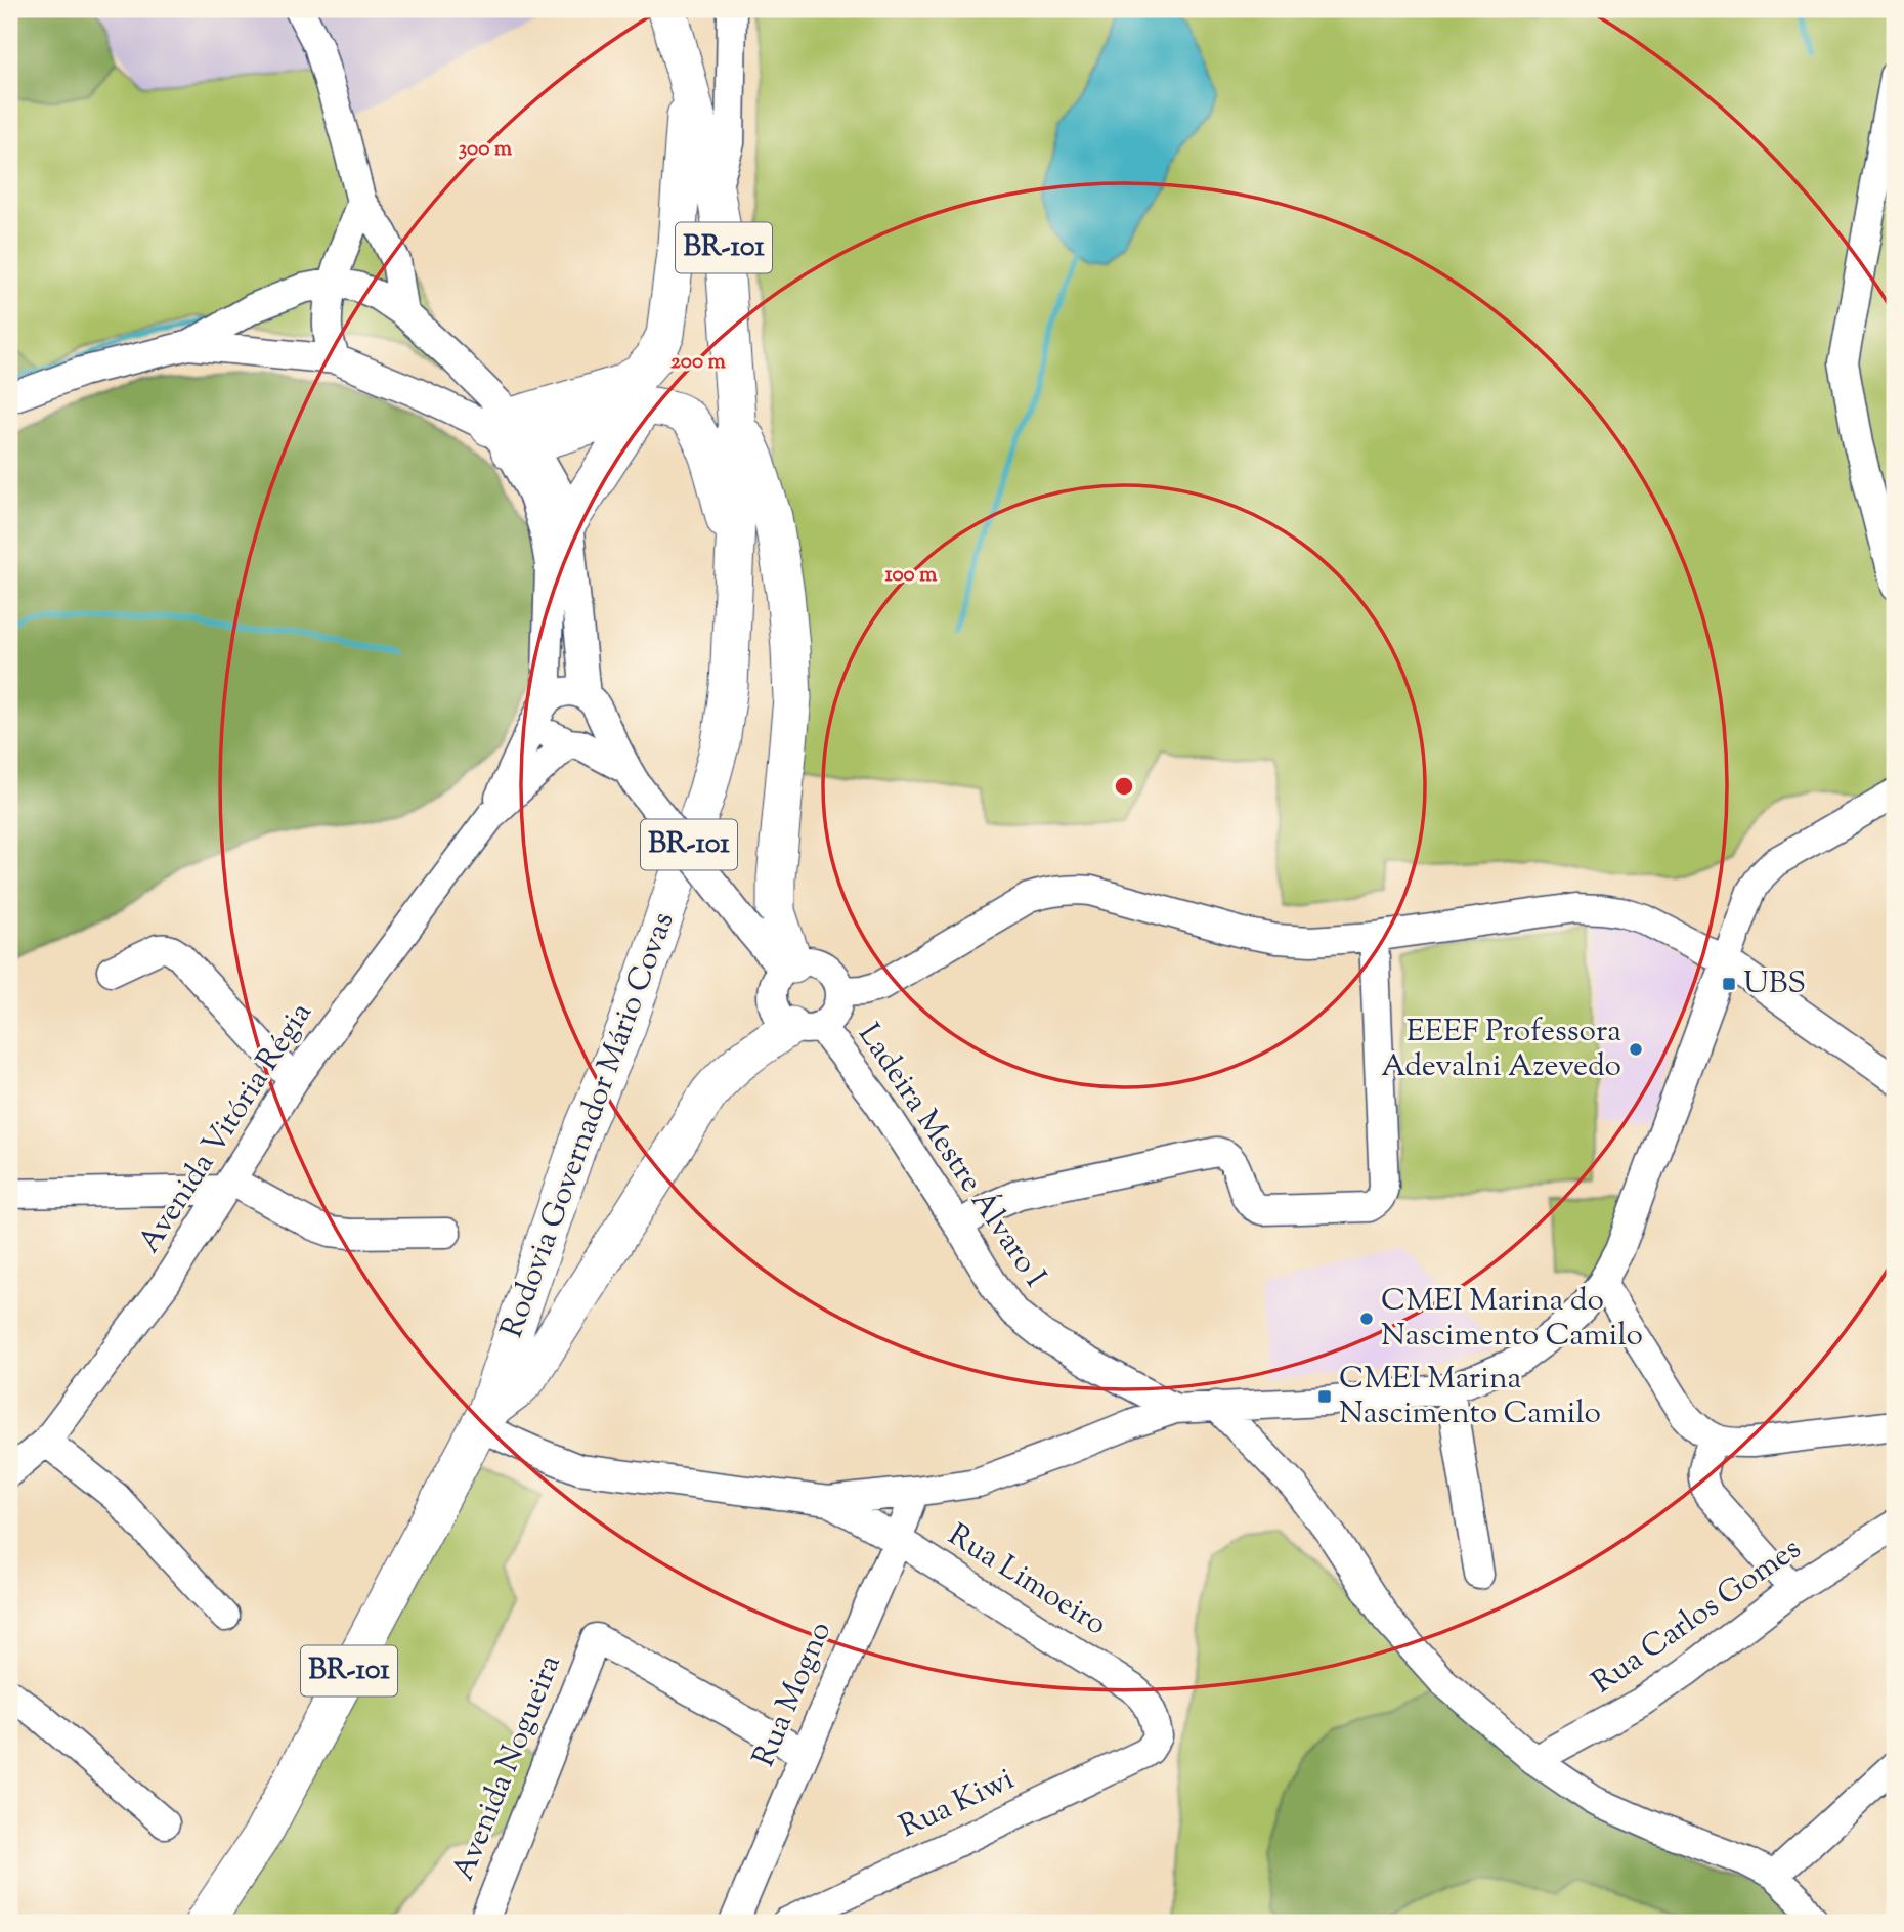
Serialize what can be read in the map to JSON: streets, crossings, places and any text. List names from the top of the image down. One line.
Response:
{"streets":{"main road":["BR-101","Rodovia Governador Mário Covas"],"street":["Avenida Vitória Régia","Ladeira Mestre Álvaro I","Rua Limoeiro","Rua Carlos Gomes","Rua Mogno","Avenida Nogueira","Rua Kiwi"]},"crossings":[["Rua Limoeiro","Rua Mogno"],["Rua Limoeiro","Rua Kiwi"],["Rua Mogno","Avenida Nogueira"]],"places":{"transit":["UBS","CMEI Marina Nascimento Camilo"],"other":["EEEF Professora Adevalni Azevedo","CMEI Marina do Nascimento Camilo"]},"rings":["300 m","200 m","100 m"]}
